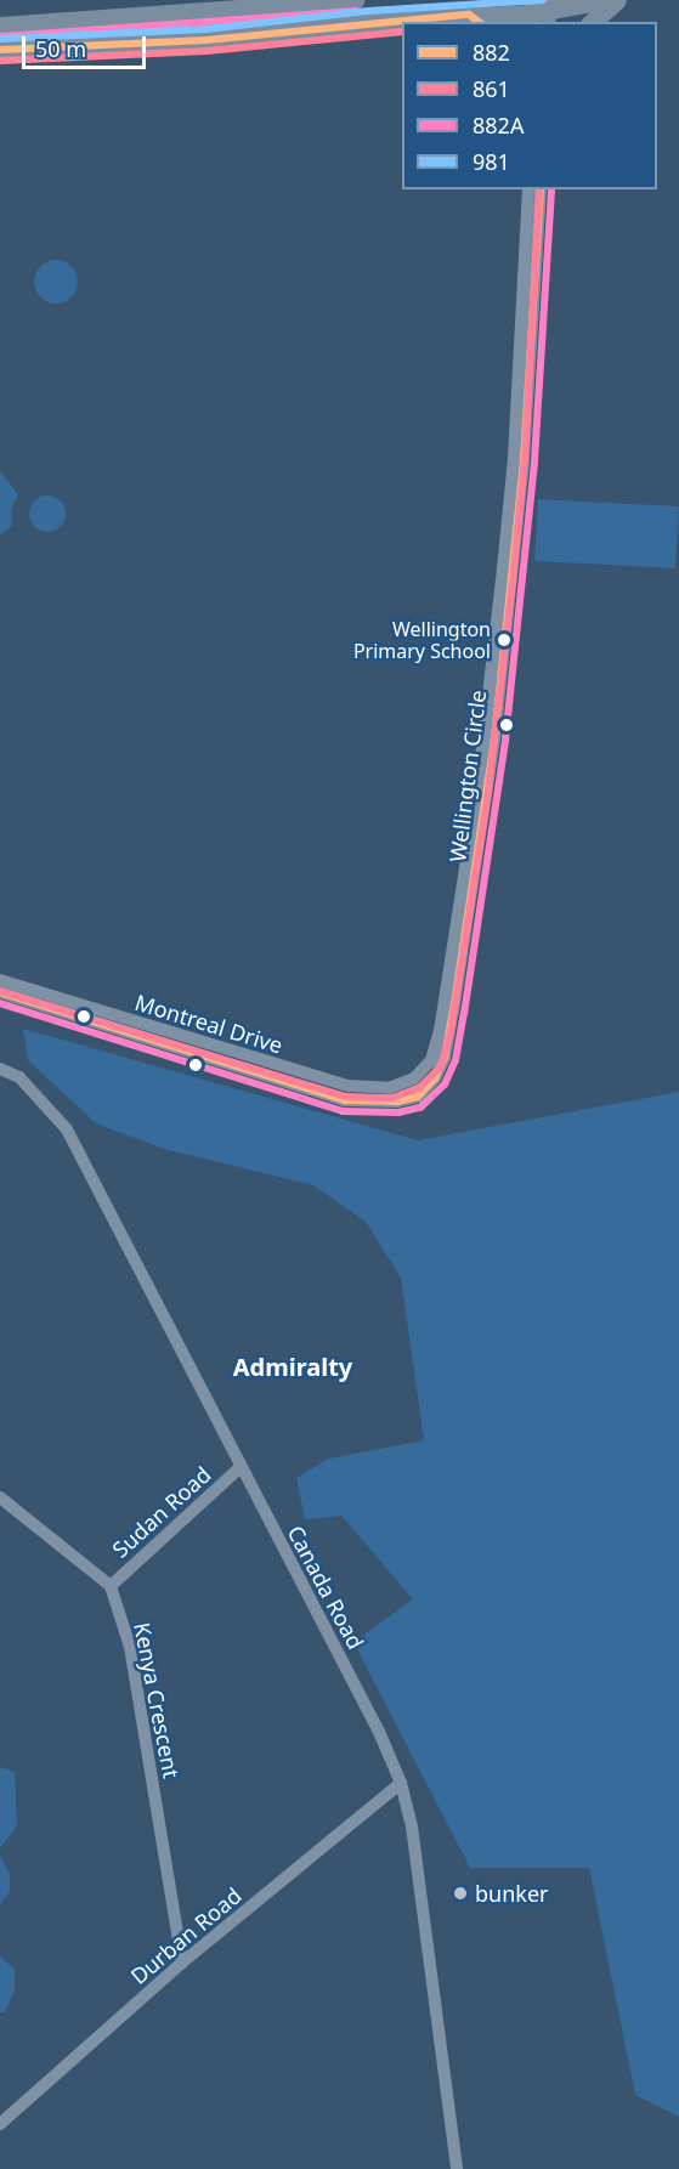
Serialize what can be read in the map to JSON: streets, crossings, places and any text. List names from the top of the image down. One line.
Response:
{"streets":{"street":["Wellington Circle","Montreal Drive","Sudan Road","Canada Road","Kenya Crescent","Durban Road"]},"crossings":[["Wellington Circle","Montreal Drive"],["Sudan Road","Canada Road"],["Sudan Road","Kenya Crescent"],["Canada Road","Durban Road"],["Kenya Crescent","Durban Road"]],"districts":["Admiralty"],"places":["Wellington Primary School","bunker"],"lines":["transit line 981","transit line 882A","transit line 882","transit line 861"],"legend":["882","861","882A","981"],"scale_bar":"50 m"}
